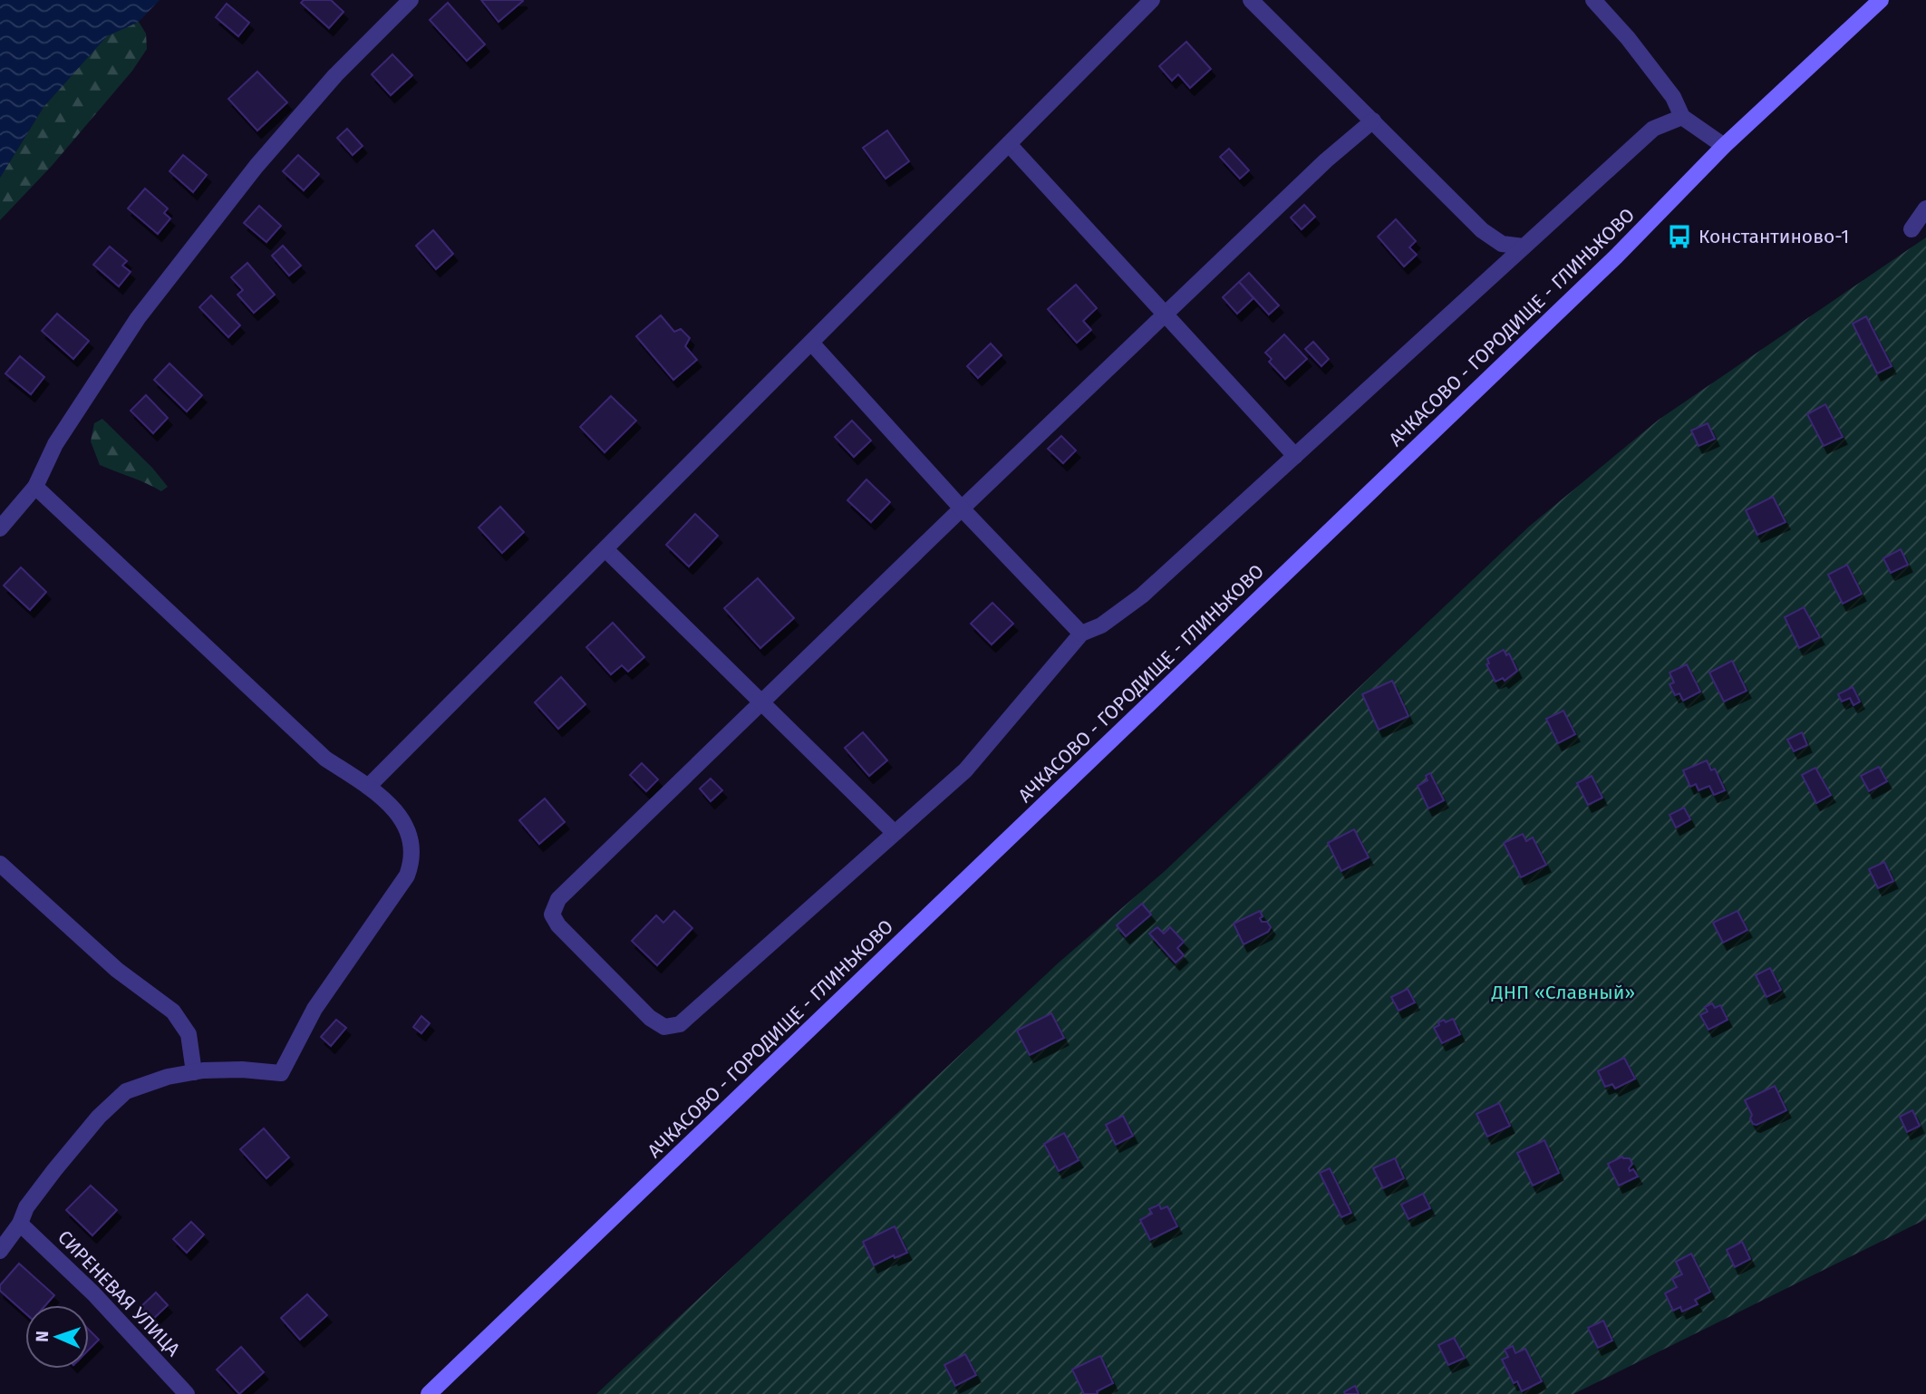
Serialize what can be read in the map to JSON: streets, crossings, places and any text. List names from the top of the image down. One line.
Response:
{"streets":{"street":["АЧКАСОВО - ГОРОДИЩЕ - ГЛИНЬКОВО","СИРЕНЕВАЯ УЛИЦА"]},"parks":["ДНП «Славный»"],"places":{"bus stop":["Константиново-1"]},"north":"left"}
